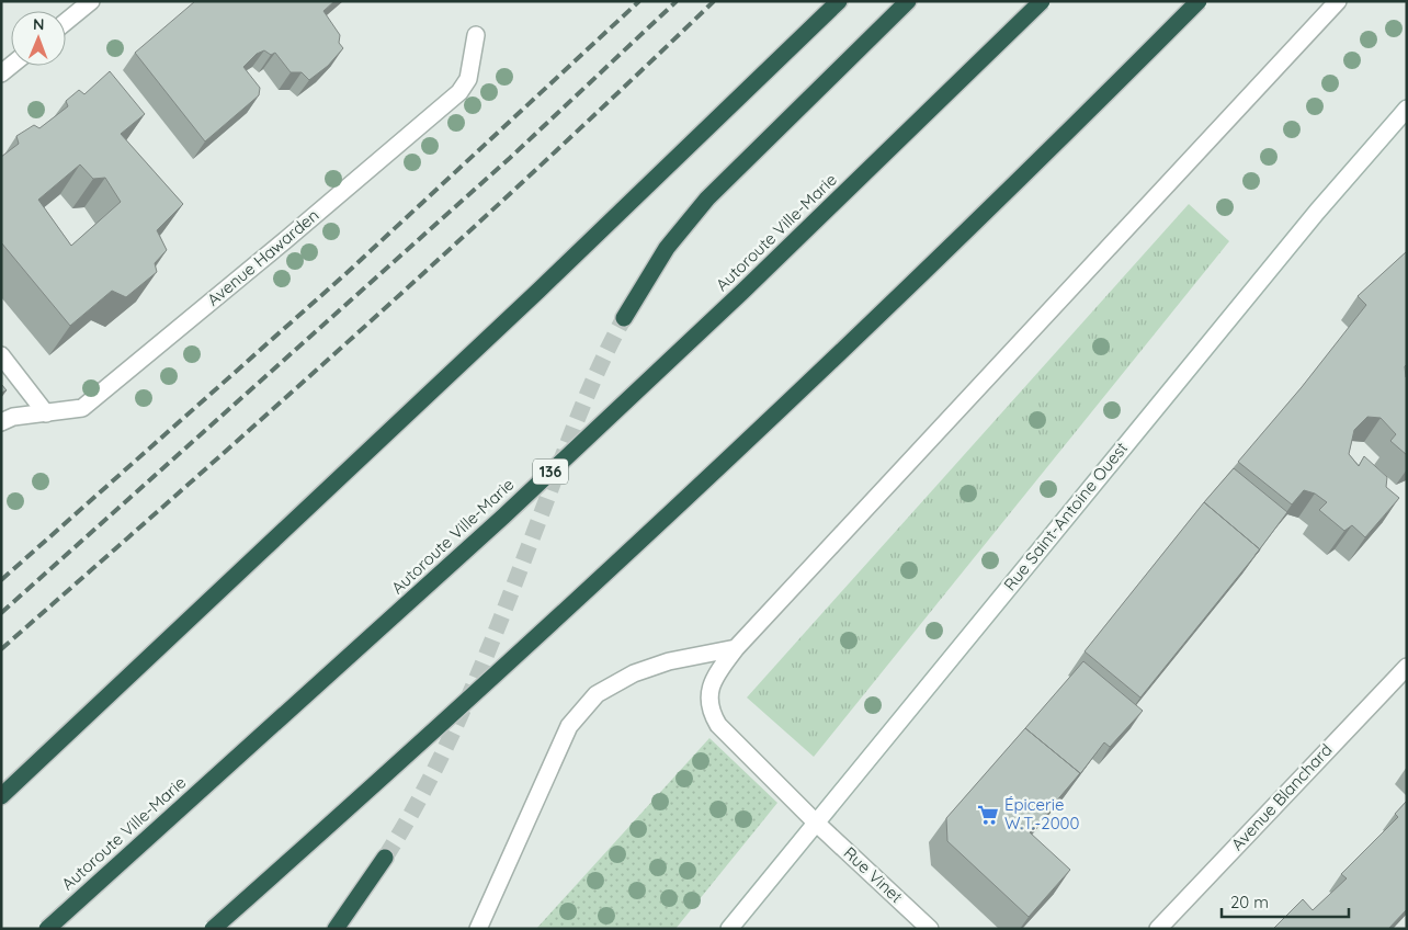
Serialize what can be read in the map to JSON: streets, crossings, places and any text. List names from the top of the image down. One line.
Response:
{"streets":{"highway":["Autoroute Ville-Marie","136"],"main road":["Avenue Hawarden","Rue Saint-Antoine Ouest","Avenue Blanchard","Rue Vinet"]},"crossings":[["Rue Saint-Antoine Ouest","Rue Vinet"]],"places":{"supermarket":["Épicerie W.T.-2000"]},"scale_bar":"20 m","north":"top"}
